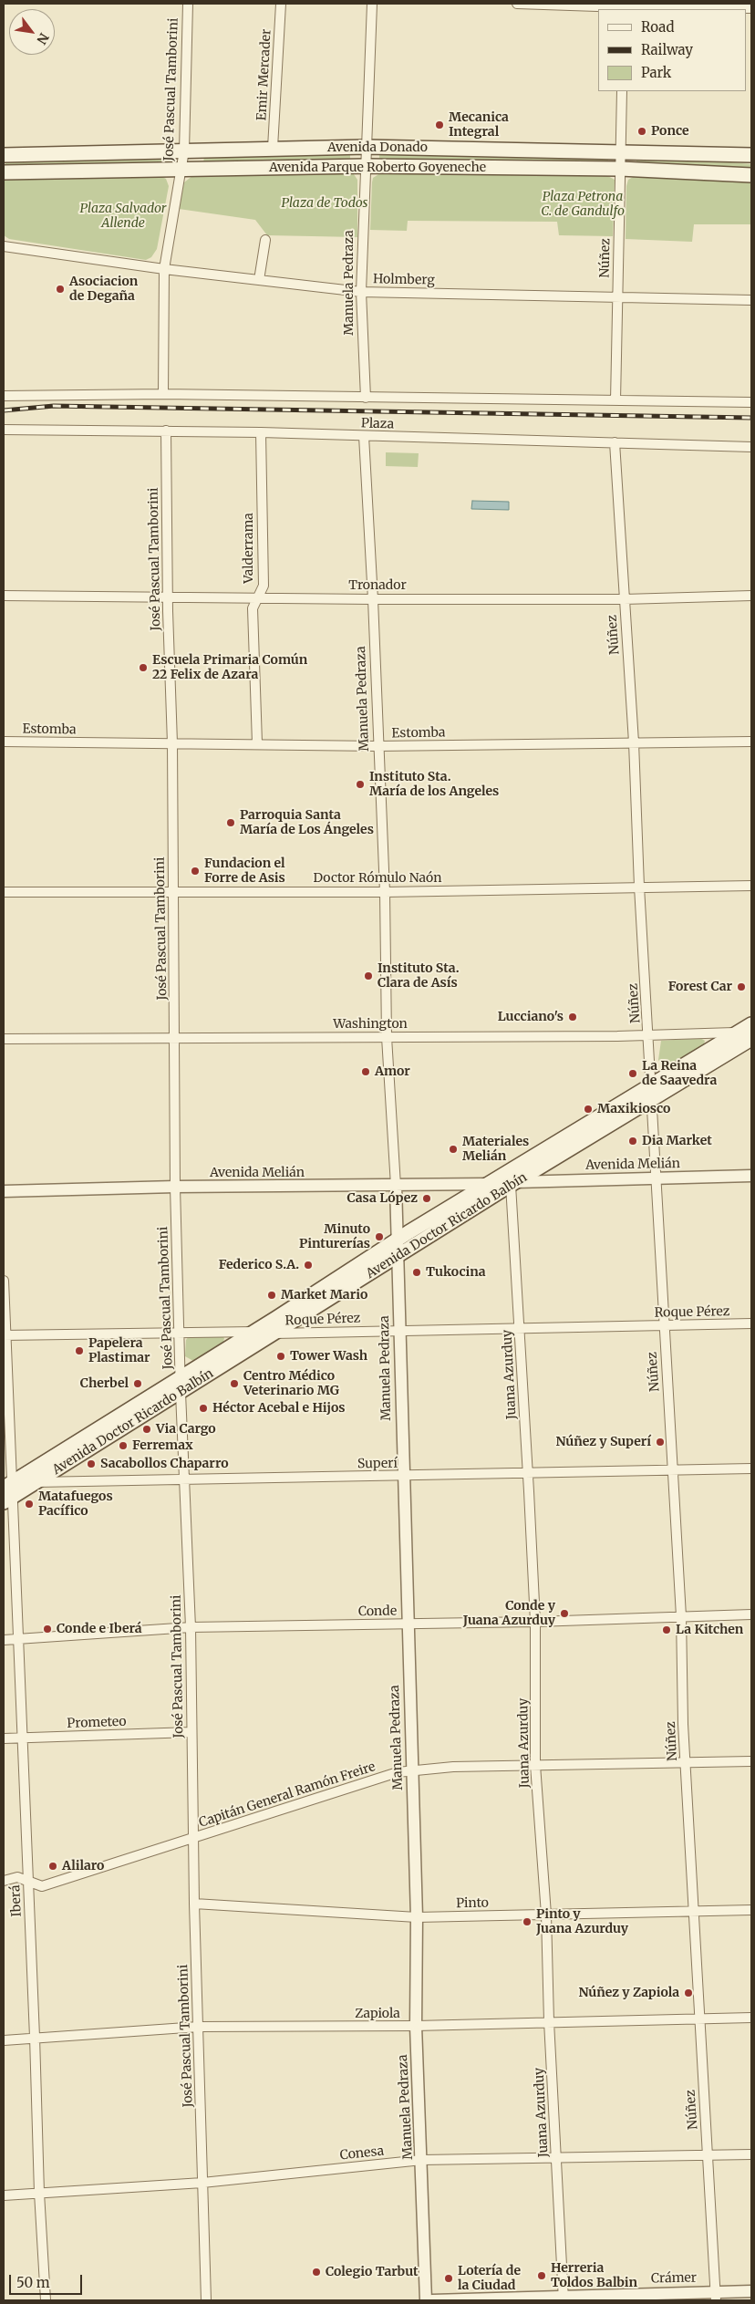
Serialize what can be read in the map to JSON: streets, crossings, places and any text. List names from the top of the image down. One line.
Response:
{"streets":{"main road":["Avenida Donado","Avenida Parque Roberto Goyeneche","Avenida Doctor Ricardo Balbín"],"street":["Emir Mercader","José Pascual Tamborini","Núñez","Holmberg","Manuela Pedraza","Plaza","Valderrama","Tronador","Estomba","Doctor Rómulo Naón","Washington","Avenida Melián","Roque Pérez","Juana Azurduy","Superí","Conde","Prometeo","Capitán General Ramón Freire","Iberá","Pinto","Zapiola","Conesa","Crámer"]},"crossings":[["Emir Mercader","Avenida Donado"],["José Pascual Tamborini","Avenida Donado"],["José Pascual Tamborini","Avenida Parque Roberto Goyeneche"],["José Pascual Tamborini","Holmberg"],["José Pascual Tamborini","Plaza"],["José Pascual Tamborini","Tronador"],["José Pascual Tamborini","Estomba"],["José Pascual Tamborini","Doctor Rómulo Naón"],["José Pascual Tamborini","Washington"],["José Pascual Tamborini","Avenida Melián"],["José Pascual Tamborini","Avenida Doctor Ricardo Balbín"],["José Pascual Tamborini","Roque Pérez"],["José Pascual Tamborini","Superí"],["José Pascual Tamborini","Conde"],["José Pascual Tamborini","Prometeo"],["José Pascual Tamborini","Capitán General Ramón Freire"],["José Pascual Tamborini","Pinto"],["José Pascual Tamborini","Zapiola"],["José Pascual Tamborini","Conesa"],["Avenida Donado","Núñez"],["Avenida Donado","Manuela Pedraza"],["Avenida Parque Roberto Goyeneche","Núñez"],["Avenida Parque Roberto Goyeneche","Manuela Pedraza"],["Núñez","Holmberg"],["Núñez","Plaza"],["Núñez","Tronador"],["Núñez","Estomba"],["Núñez","Doctor Rómulo Naón"],["Núñez","Washington"],["Núñez","Avenida Melián"],["Núñez","Avenida Doctor Ricardo Balbín"],["Núñez","Roque Pérez"],["Núñez","Superí"],["Núñez","Conde"],["Núñez","Capitán General Ramón Freire"],["Núñez","Pinto"],["Núñez","Zapiola"],["Núñez","Conesa"],["Núñez","Crámer"],["Holmberg","Manuela Pedraza"],["Manuela Pedraza","Plaza"],["Manuela Pedraza","Tronador"],["Manuela Pedraza","Estomba"],["Manuela Pedraza","Doctor Rómulo Naón"],["Manuela Pedraza","Washington"],["Manuela Pedraza","Avenida Melián"],["Manuela Pedraza","Avenida Doctor Ricardo Balbín"],["Manuela Pedraza","Roque Pérez"],["Manuela Pedraza","Superí"],["Manuela Pedraza","Conde"],["Manuela Pedraza","Capitán General Ramón Freire"],["Manuela Pedraza","Pinto"],["Manuela Pedraza","Zapiola"],["Manuela Pedraza","Conesa"],["Plaza","Valderrama"],["Valderrama","Tronador"],["Valderrama","Estomba"],["Washington","Avenida Doctor Ricardo Balbín"],["Avenida Melián","Avenida Doctor Ricardo Balbín"],["Avenida Melián","Juana Azurduy"],["Avenida Doctor Ricardo Balbín","Roque Pérez"],["Avenida Doctor Ricardo Balbín","Juana Azurduy"],["Avenida Doctor Ricardo Balbín","Superí"],["Avenida Doctor Ricardo Balbín","Iberá"],["Roque Pérez","Juana Azurduy"],["Roque Pérez","Iberá"],["Juana Azurduy","Superí"],["Juana Azurduy","Conde"],["Juana Azurduy","Capitán General Ramón Freire"],["Juana Azurduy","Pinto"],["Juana Azurduy","Zapiola"],["Juana Azurduy","Conesa"],["Juana Azurduy","Crámer"],["Conde","Iberá"],["Prometeo","Iberá"],["Capitán General Ramón Freire","Iberá"],["Iberá","Zapiola"],["Iberá","Conesa"]],"parks":["Plaza Petrona C. de Gandulfo","Plaza de Todos","Plaza Salvador Allende"],"places":["Mecanica Integral","Ponce","Asociacion de Degaña","Escuela Primaria Común 22 Felix de Azara","Instituto Sta. María de los Angeles","Parroquia Santa María de Los Ángeles","Fundacion el Forre de Asis","Instituto Sta. Clara de Asís","Forest Car","Lucciano's","Amor","La Reina de Saavedra","Maxikiosco","Dia Market","Materiales Melián","Casa López","Minuto Pinturerías","Federico S.A.","Tukocina","Market Mario","Papelera Plastimar","Tower Wash","Cherbel","Centro Médico Veterinario MG","Héctor Acebal e Hijos","Via Cargo","Núñez y Superí","Ferremax","Sacabollos Chaparro","Matafuegos Pacífico","Conde y Juana Azurduy","Conde e Iberá","La Kitchen","Alilaro","Pinto y Juana Azurduy","Núñez y Zapiola","Colegio Tarbut","Herreria Toldos Balbin","Lotería de la Ciudad"],"legend":["Road","Railway","Park"],"scale_bar":"50 m","north":"bottom right"}
